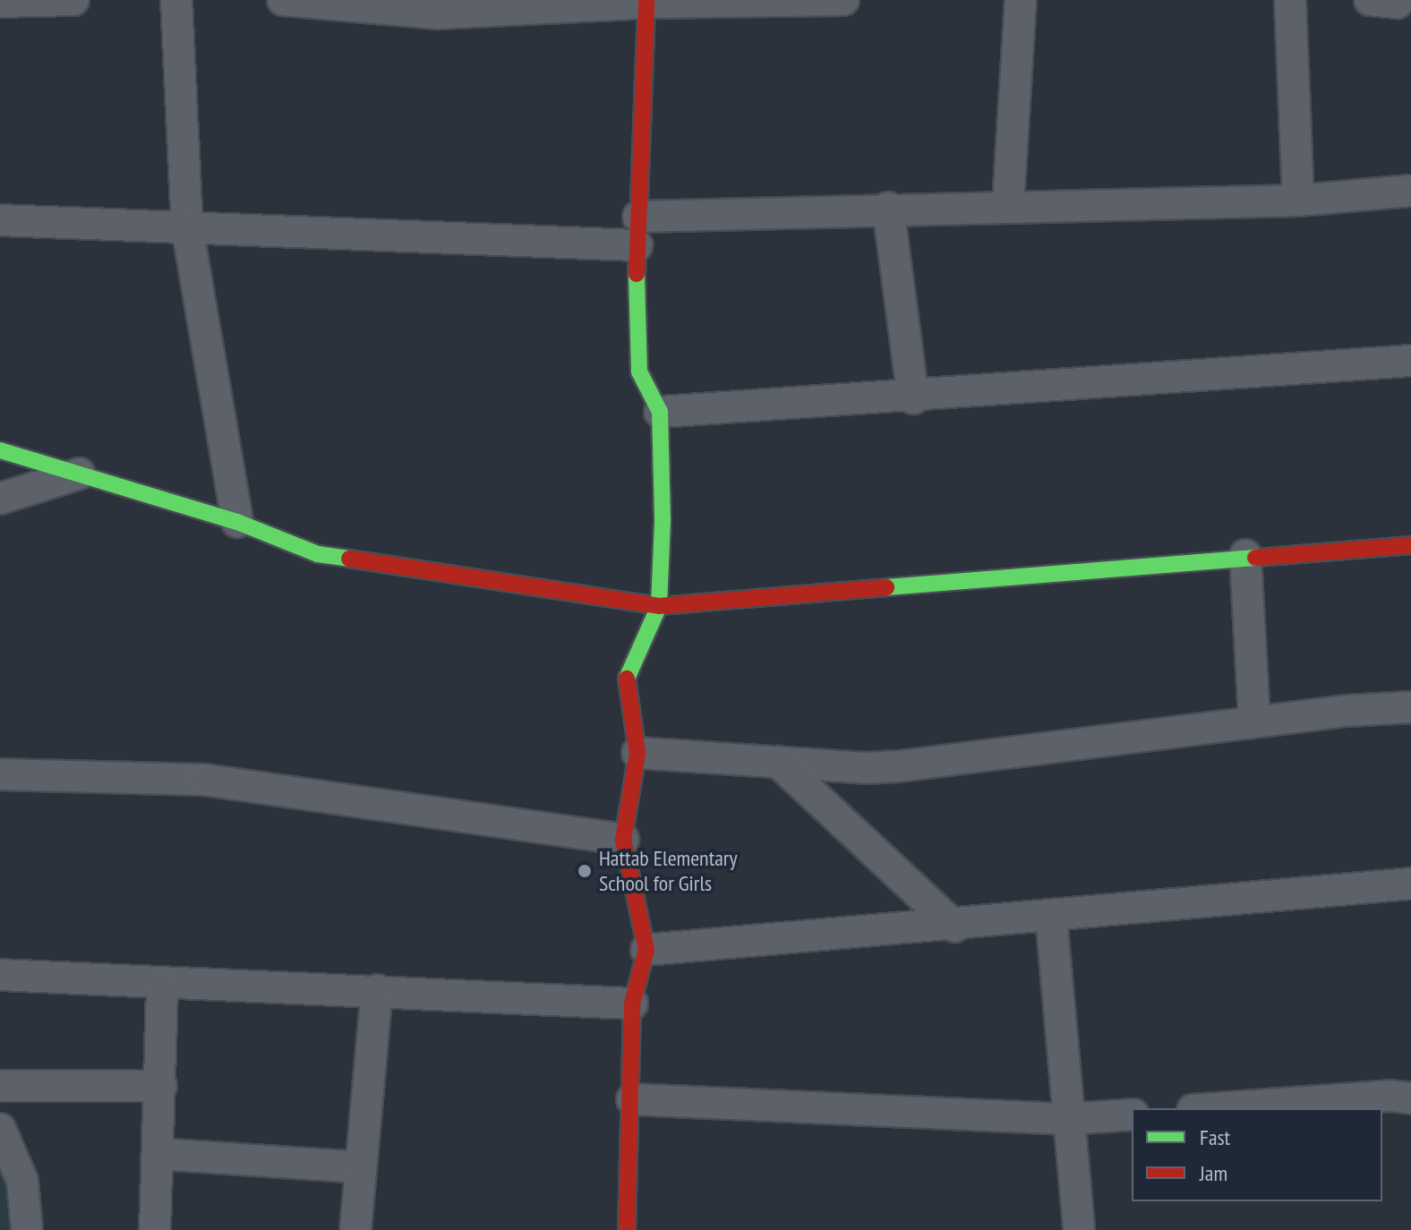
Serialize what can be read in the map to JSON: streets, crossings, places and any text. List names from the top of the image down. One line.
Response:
{"places":["Hattab Elementary School for Girls"],"legend":["Fast","Jam"]}
